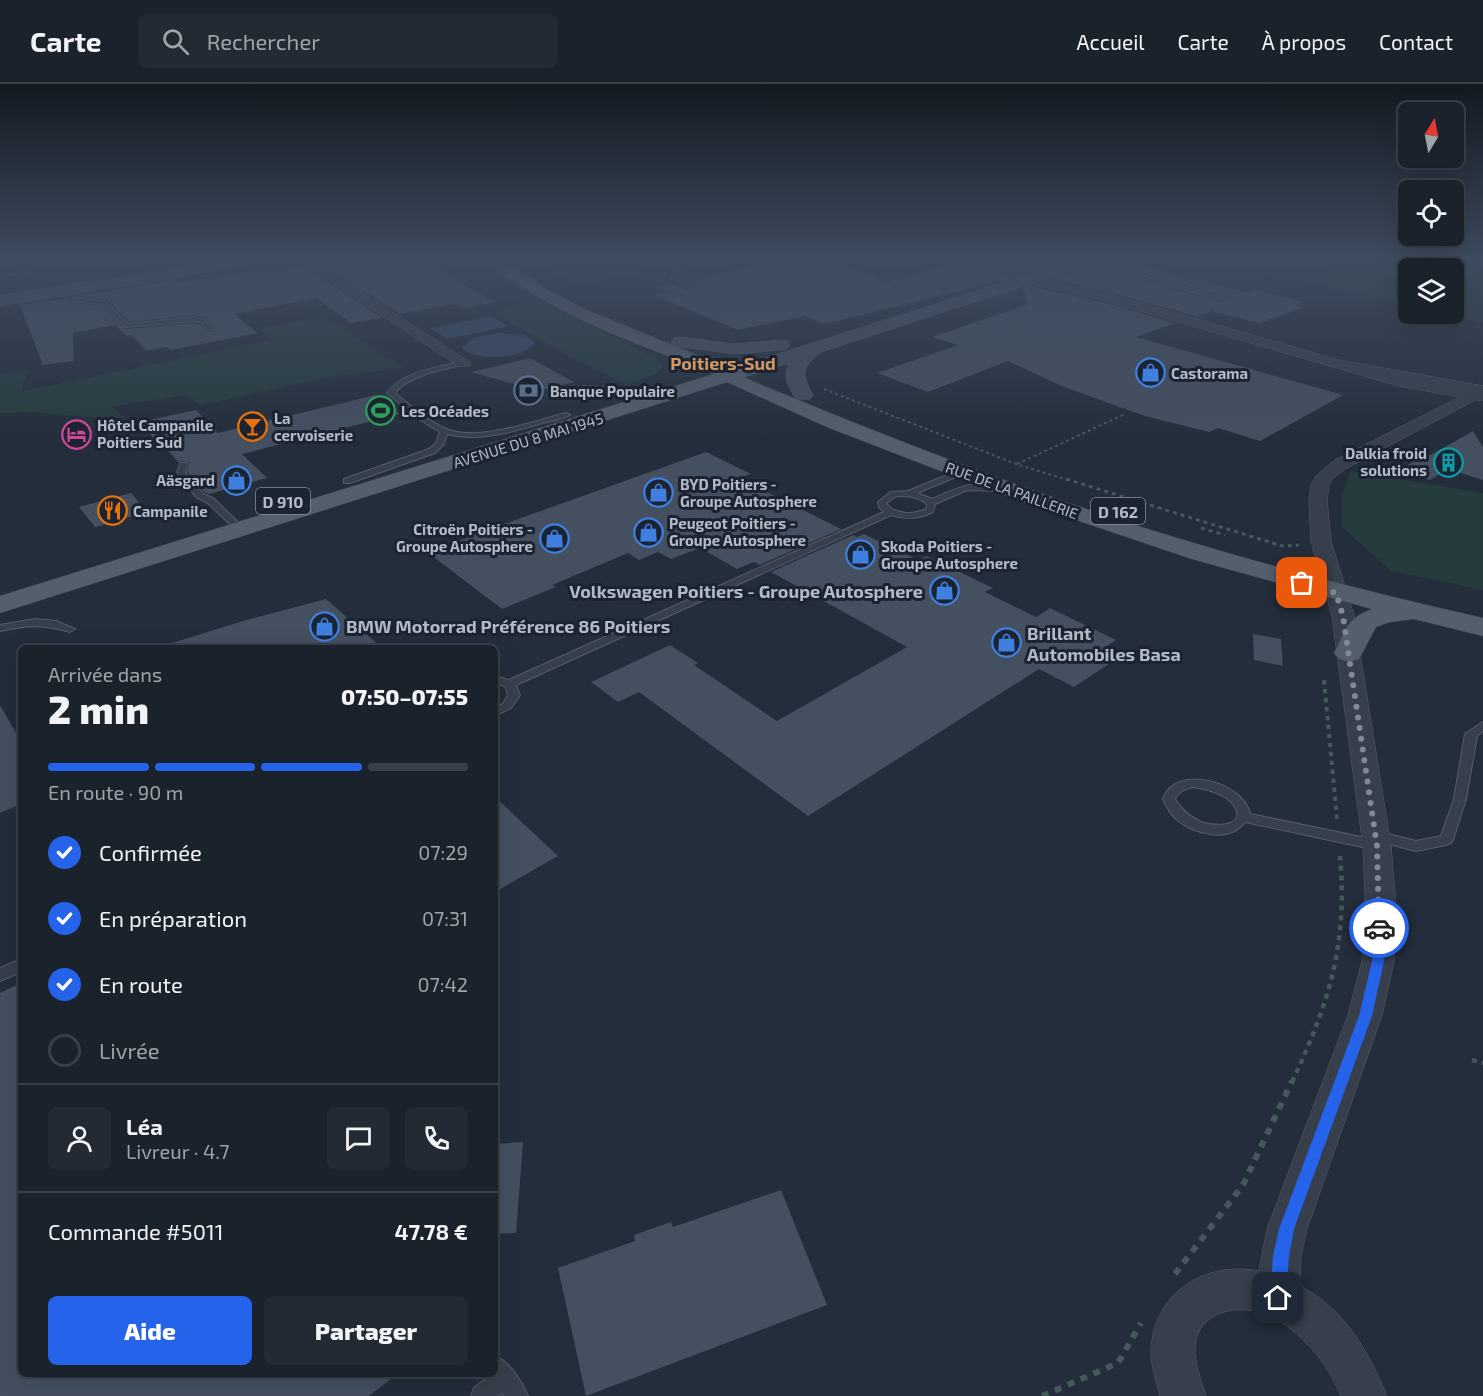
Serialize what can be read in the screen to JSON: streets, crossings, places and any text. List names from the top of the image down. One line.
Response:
{"streets":{"main road":["AVENUE DU 8 MAI 1945","RUE DE LA PAILLERIE","D 910","D 162"]},"crossings":[["AVENUE DU 8 MAI 1945","RUE DE LA PAILLERIE"],["AVENUE DU 8 MAI 1945","D 910"],["RUE DE LA PAILLERIE","D 910"],["RUE DE LA PAILLERIE","D 162"]],"districts":["Poitiers-Sud"],"places":{"shop":["Castorama","Aäsgard","BYD Poitiers - Groupe Autosphere","Peugeot Poitiers - Groupe Autosphere","Citroën Poitiers - Groupe Autosphere","Skoda Poitiers - Groupe Autosphere","Volkswagen Poitiers - Groupe Autosphere","BMW Motorrad Préférence 86 Poitiers","Brillant Automobiles Basa"],"bank":["Banque Populaire"],"sports":["Les Océades"],"bar":["La cervoiserie"],"hotel":["Hôtel Campanile Poitiers Sud"],"building":["Dalkia froid solutions"],"restaurant":["Campanile"]},"north":"top","page":{"header":"Carte","search":"Rechercher","nav":["Accueil","Carte","À propos","Contact"],"heading":["2 min","Arrivée dans","07:50–07:55"],"panel":["Léa","Livreur · 4.7","Commande #5011","47.78 €"],"bar":"En route · 90 m","list":[["Confirmée","07:29"],["En préparation","07:31"],["En route","07:42"],"Livrée"],"buttons":["Aide","Partager"]}}
